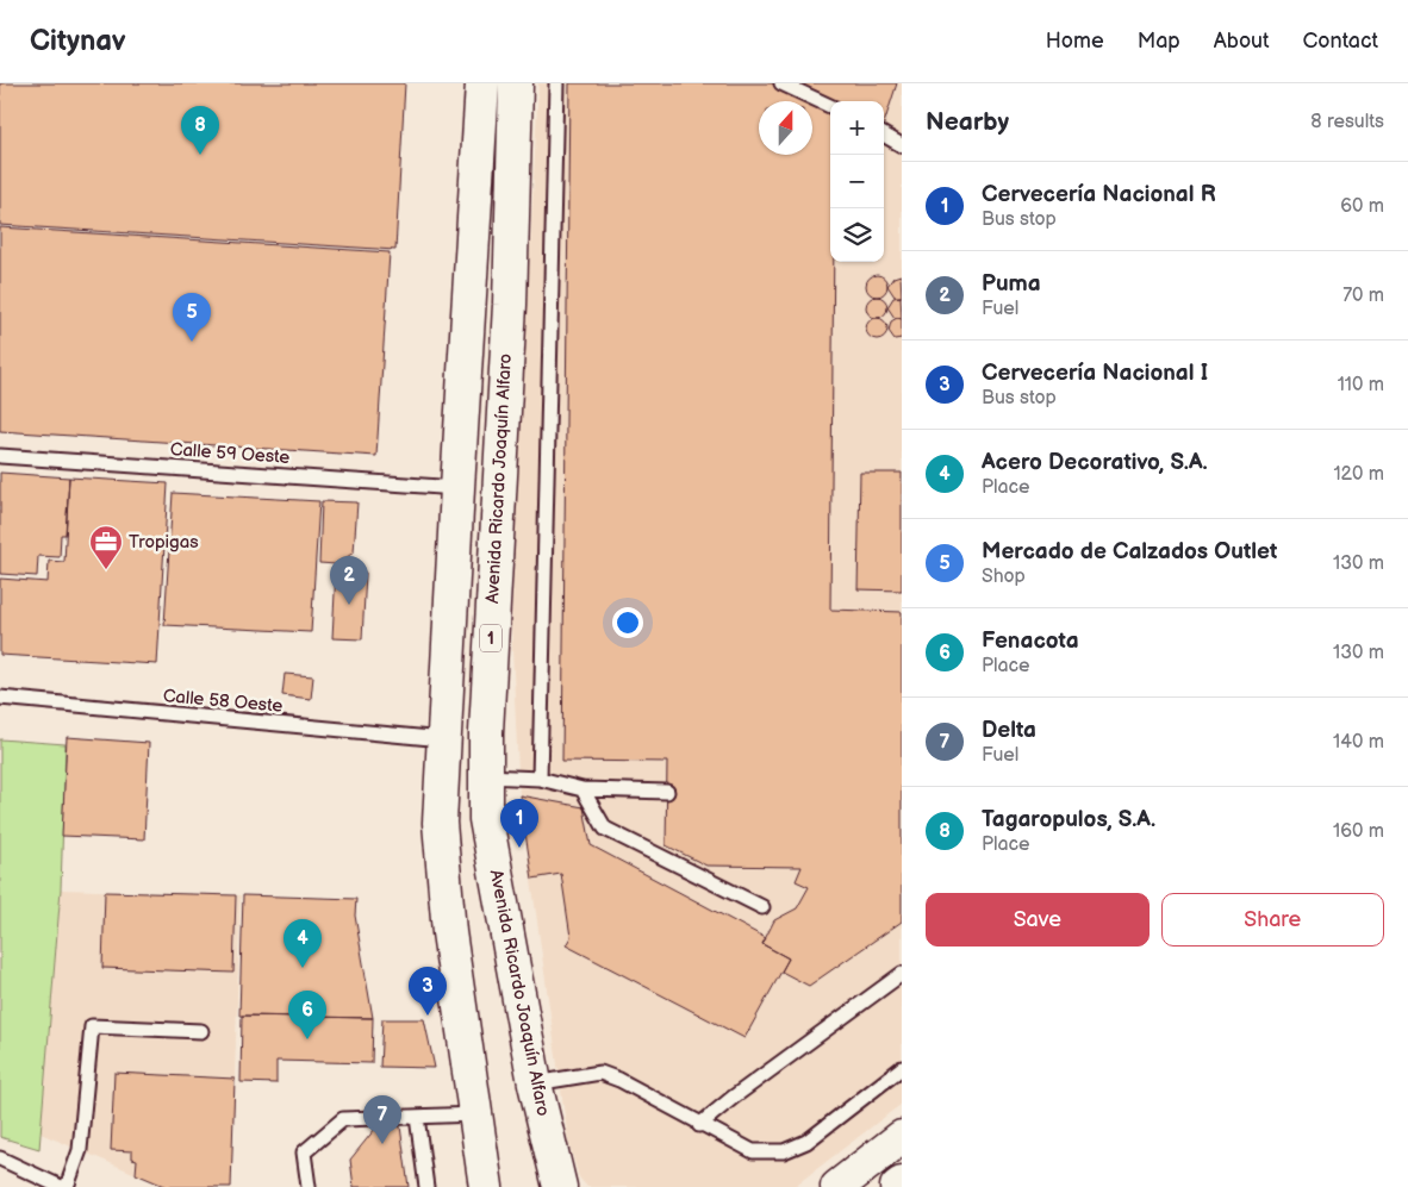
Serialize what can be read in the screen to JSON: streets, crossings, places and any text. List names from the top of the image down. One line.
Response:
{"streets":{"main road":["Avenida Ricardo Joaquín Alfaro","1"],"lane":["Calle 59 Oeste","Calle 58 Oeste"]},"places":{"office":["Tropigas"]},"north":"top","page":{"header":"Citynav","nav":["Home","Map","About","Contact"],"heading":["Nearby","8 results"],"map_buttons":["+","−"],"pins":["8","5","2","1","4","3","6","7"],"list":[{"mark":"1","name":"Cervecería Nacional R","note":"Bus stop","value":"60 m"},{"mark":"2","name":"Puma","note":"Fuel","value":"70 m"},{"mark":"3","name":"Cervecería Nacional I","note":"Bus stop","value":"110 m"},{"mark":"4","name":"Acero Decorativo, S.A.","note":"Place","value":"120 m"},{"mark":"5","name":"Mercado de Calzados Outlet","note":"Shop","value":"130 m"},{"mark":"6","name":"Fenacota","note":"Place","value":"130 m"},{"mark":"7","name":"Delta","note":"Fuel","value":"140 m"},{"mark":"8","name":"Tagaropulos, S.A.","note":"Place","value":"160 m"}],"buttons":["Save","Share"]}}
